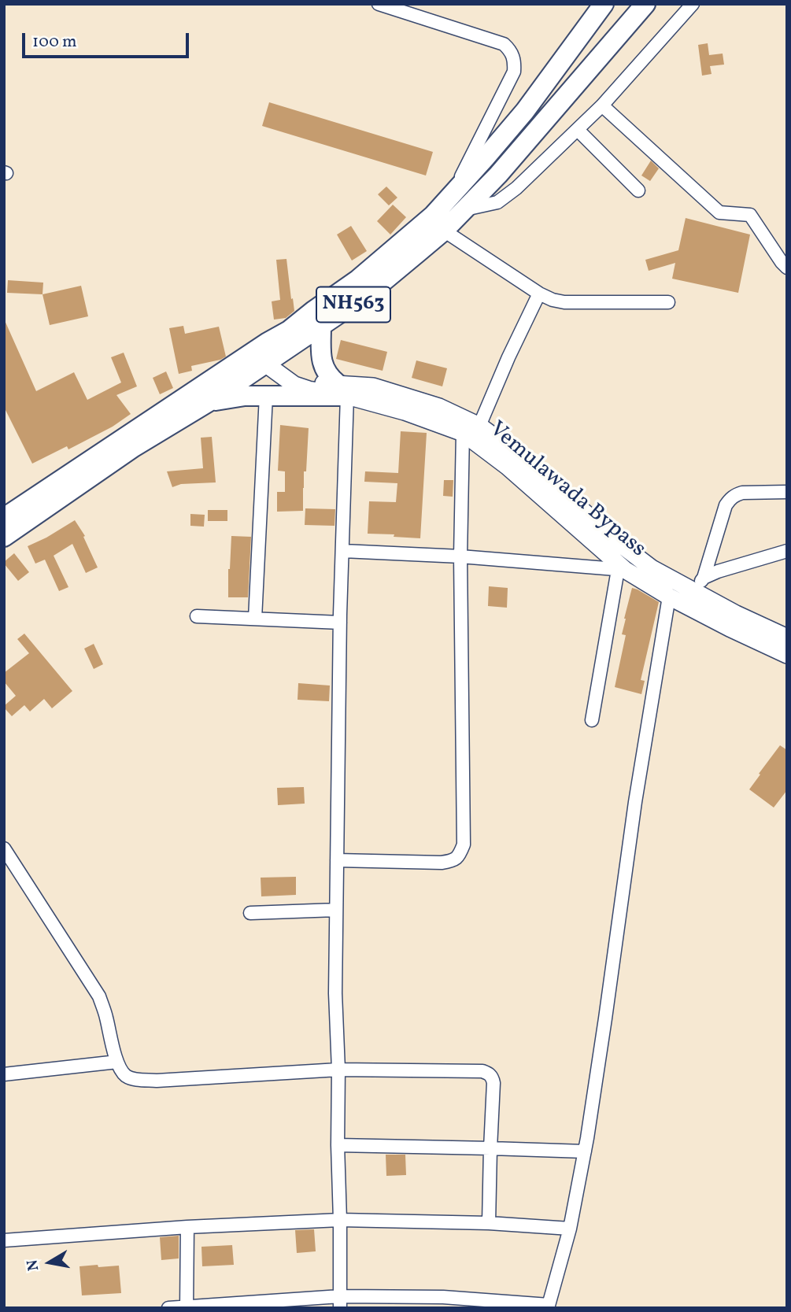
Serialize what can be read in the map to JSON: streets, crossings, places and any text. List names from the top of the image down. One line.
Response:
{"streets":{"highway":["NH563"],"main road":["Vemulawada Bypass"]},"crossings":[["NH563","Vemulawada Bypass"]],"scale_bar":"100 m","north":"left"}
